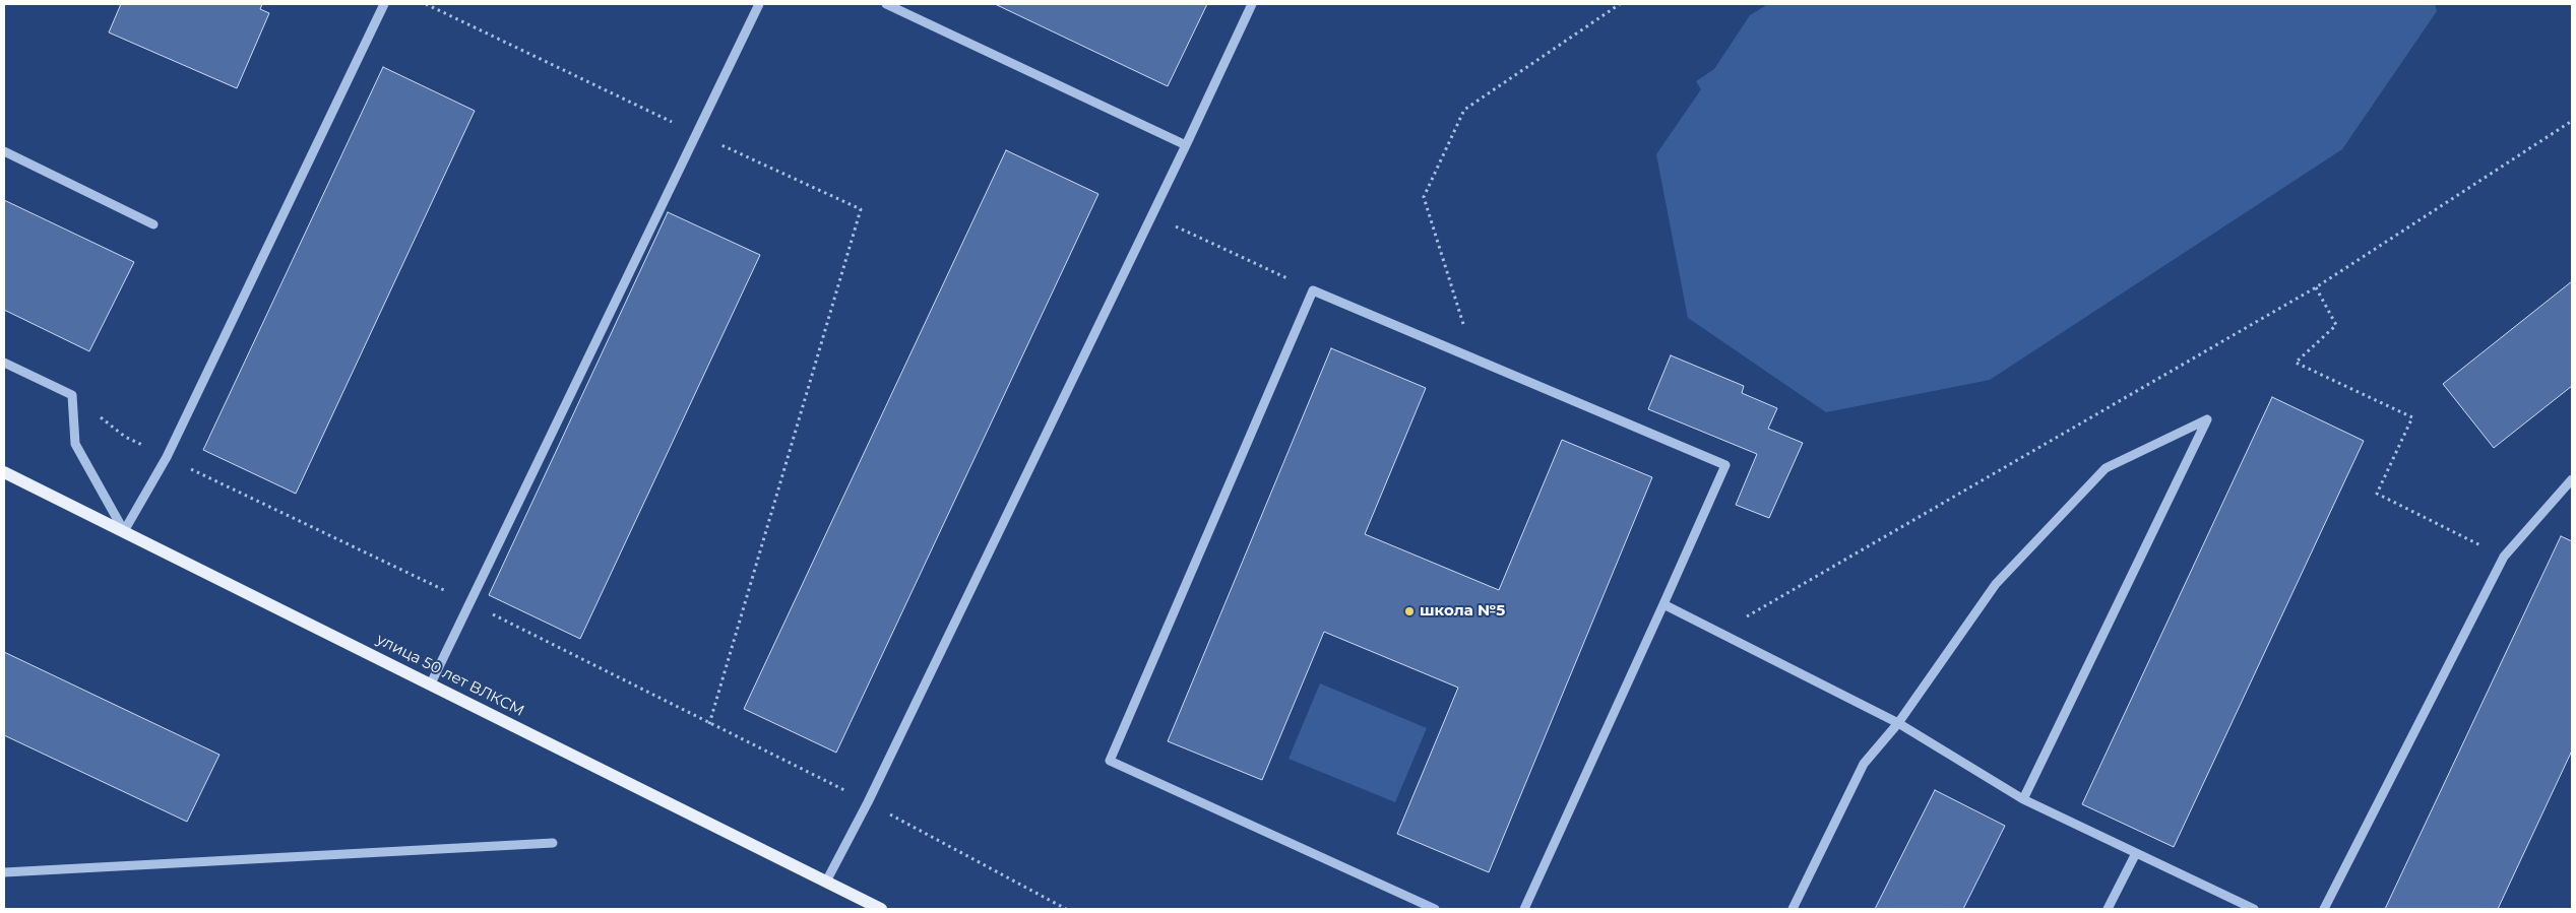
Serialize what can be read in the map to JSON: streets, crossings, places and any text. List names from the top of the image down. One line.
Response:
{"streets":{"main road":["улица 50 лет ВЛКСМ"]},"places":["школа №5"]}
